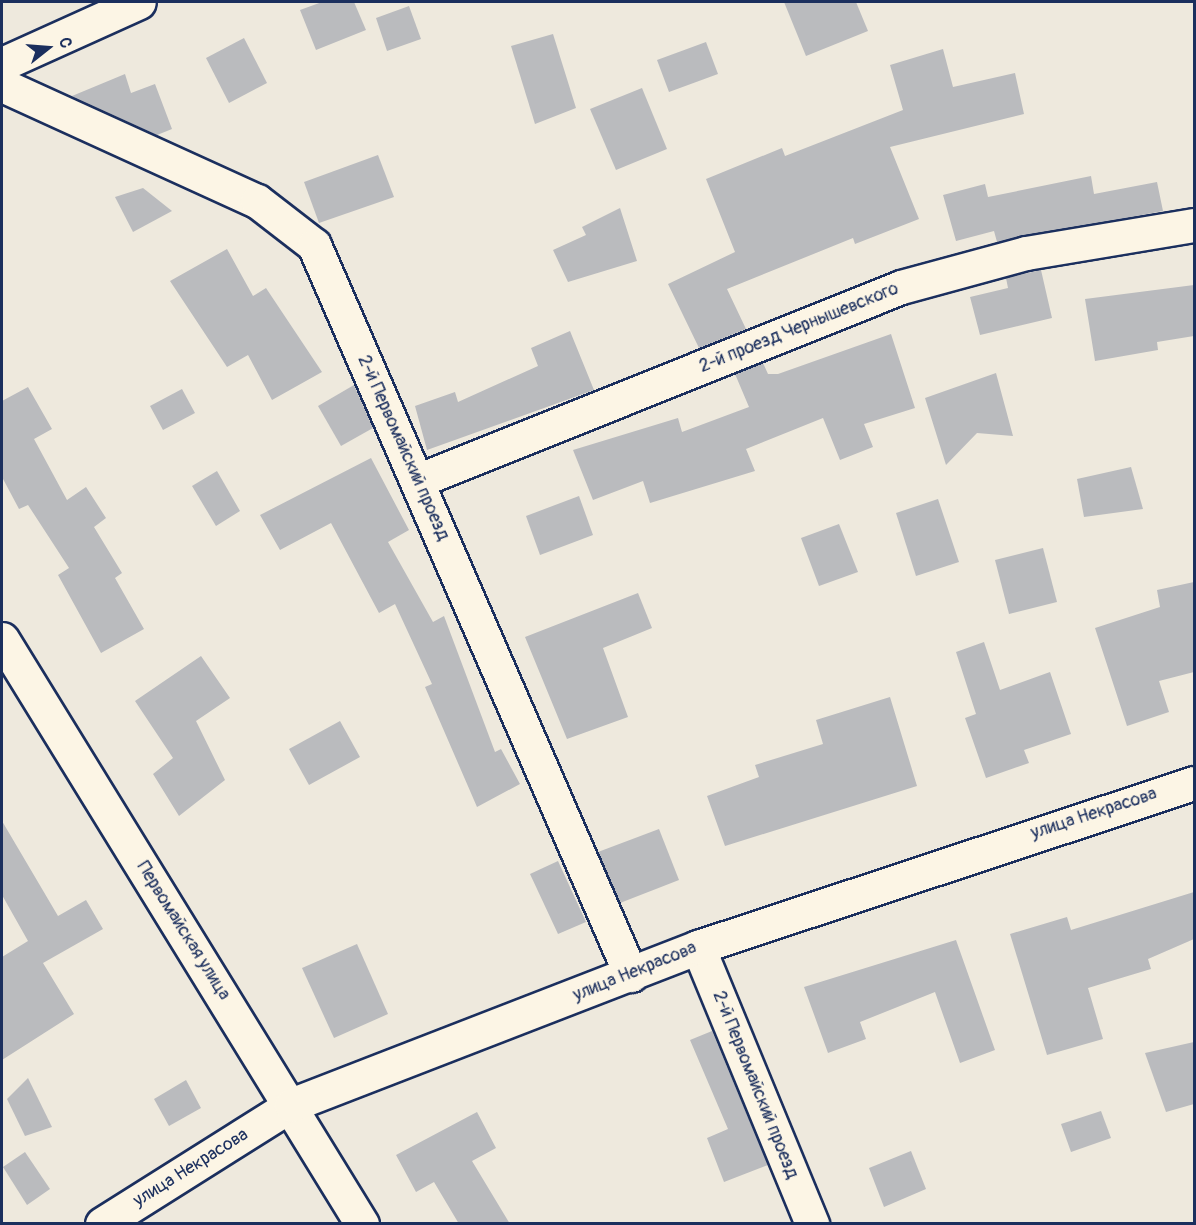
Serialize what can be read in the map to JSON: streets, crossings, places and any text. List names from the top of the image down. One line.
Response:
{"streets":{"street":["2-й проезд Чернышевского","2-й Первомайский проезд","улица Некрасова","Первомайская улица"]},"crossings":[["2-й проезд Чернышевского","2-й Первомайский проезд"],["2-й Первомайский проезд","улица Некрасова"],["улица Некрасова","Первомайская улица"]],"north":"right"}
